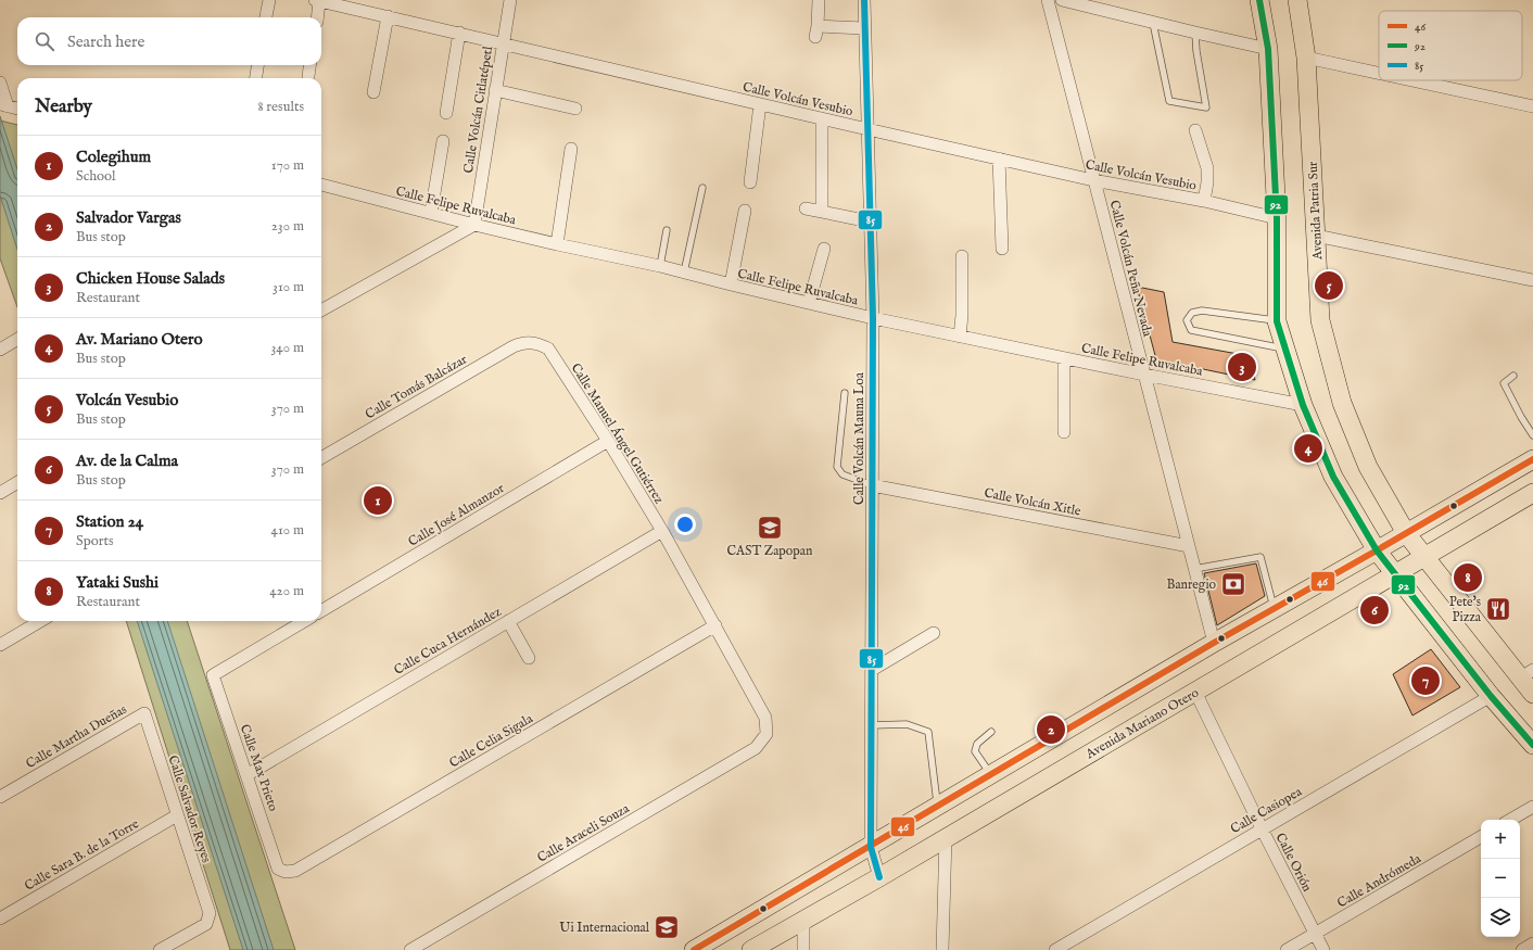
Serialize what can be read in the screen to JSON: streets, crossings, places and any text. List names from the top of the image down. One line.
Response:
{"streets":{"main road":["Avenida Patria Sur","Avenida Mariano Otero"],"street":["Calle Volcán Vesubio","Calle Volcán Citlatépetl","Calle Felipe Ruvalcaba","Calle Volcán Peña Nevada","Calle Tomás Balcázar","Calle Manuel Ángel Gutiérrez","Calle Volcán Mauna Loa","Calle Volcán Xitle","Calle José Almanzor","Calle Cuca Hernández","Calle Martha Dueñas","Calle Celia Sigala","Calle Max Prieto","Calle Salvador Reyes","Calle Casiopea","Calle Araceli Souza","Calle Sara B. de la Torre","Calle Orión","Calle Andrómeda"]},"crossings":[["Calle Volcán Vesubio","Calle Volcán Citlatépetl"],["Calle Volcán Vesubio","Calle Volcán Peña Nevada"],["Calle Volcán Vesubio","Calle Volcán Mauna Loa"],["Calle Volcán Citlatépetl","Calle Felipe Ruvalcaba"],["Calle Felipe Ruvalcaba","Calle Volcán Peña Nevada"],["Calle Felipe Ruvalcaba","Calle Volcán Mauna Loa"],["Avenida Patria Sur","Avenida Mariano Otero"],["Calle Volcán Peña Nevada","Calle Volcán Xitle"],["Calle Tomás Balcázar","Calle Manuel Ángel Gutiérrez"],["Calle Manuel Ángel Gutiérrez","Calle José Almanzor"],["Calle Manuel Ángel Gutiérrez","Calle Cuca Hernández"],["Calle Manuel Ángel Gutiérrez","Calle Celia Sigala"],["Calle Manuel Ángel Gutiérrez","Calle Araceli Souza"],["Calle Volcán Mauna Loa","Calle Volcán Xitle"],["Calle Volcán Mauna Loa","Avenida Mariano Otero"],["Calle Cuca Hernández","Calle Max Prieto"],["Avenida Mariano Otero","Calle Orión"],["Calle Martha Dueñas","Calle Salvador Reyes"],["Calle Celia Sigala","Calle Max Prieto"],["Calle Salvador Reyes","Calle Sara B. de la Torre"],["Calle Casiopea","Calle Orión"],["Calle Orión","Calle Andrómeda"]],"places":{"school or university":["CAST Zapopan","Ui Internacional"],"bank":["Banregio"],"restaurant":["Pete's Pizza"]},"lines":["transit line 92","transit line 85","transit line 46"],"legend":["46","92","85"],"page":{"search":"Search here","heading":["Nearby","8 results"],"list":[{"mark":"1","name":"Colegihum","note":"School","value":"170 m"},{"mark":"2","name":"Salvador Vargas","note":"Bus stop","value":"230 m"},{"mark":"3","name":"Chicken House Salads","note":"Restaurant","value":"310 m"},{"mark":"4","name":"Av. Mariano Otero","note":"Bus stop","value":"340 m"},{"mark":"5","name":"Volcán Vesubio","note":"Bus stop","value":"370 m"},{"mark":"6","name":"Av. de la Calma","note":"Bus stop","value":"370 m"},{"mark":"7","name":"Station 24","note":"Sports","value":"410 m"},{"mark":"8","name":"Yataki Sushi","note":"Restaurant","value":"420 m"}],"pins":["5","3","4","1","8","6","7","2"],"map_buttons":["+","−"]}}
